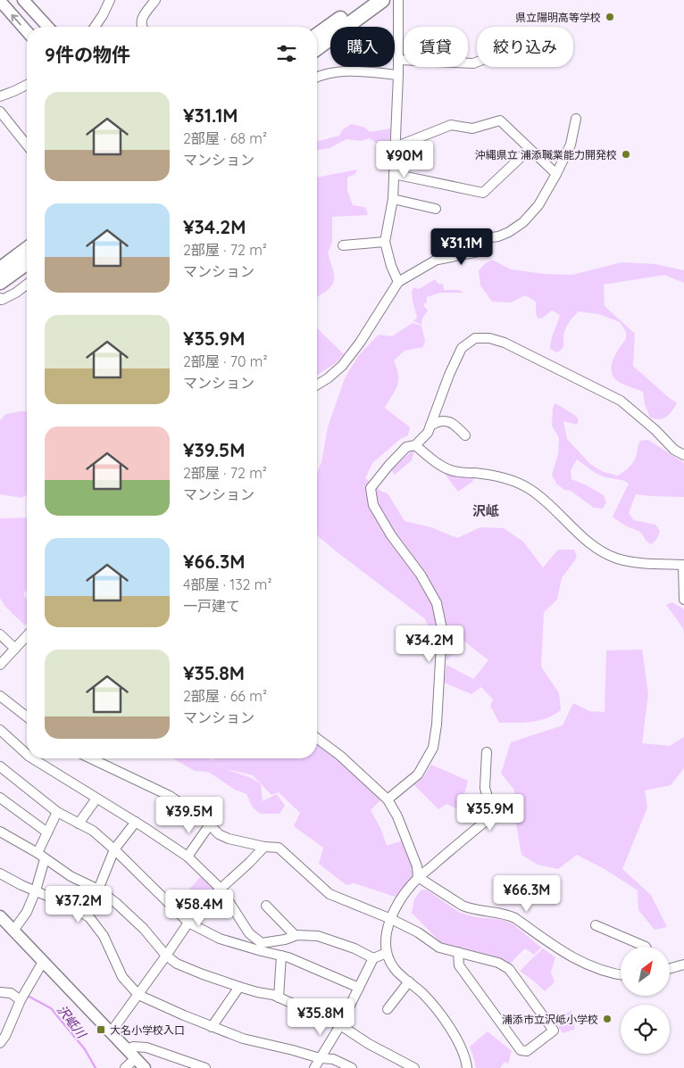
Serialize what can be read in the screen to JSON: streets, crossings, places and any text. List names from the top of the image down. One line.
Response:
{"districts":["沢岻"],"water":["沢岻川"],"places":{"other":["県立陽明高等学校","沖縄県立 浦添職業能力開発校","浦添市立沢岻小学校"],"transit":["大名小学校入口"]},"north":"top right","page":{"chip":["購入","賃貸","絞り込み"],"heading":"9件の物件","list":[{"name":"¥31.1M","note":"2部屋 · 68 m² · マンション"},{"name":"¥34.2M","note":"2部屋 · 72 m² · マンション"},{"name":"¥35.9M","note":"2部屋 · 70 m² · マンション"},{"name":"¥39.5M","note":"2部屋 · 72 m² · マンション"},{"name":"¥66.3M","note":"4部屋 · 132 m² · 一戸建て"},{"name":"¥35.8M","note":"2部屋 · 66 m² · マンション"}],"price":["¥90M","¥31.1M","¥34.2M","¥35.9M","¥39.5M","¥66.3M","¥37.2M","¥58.4M","¥35.8M"]}}
